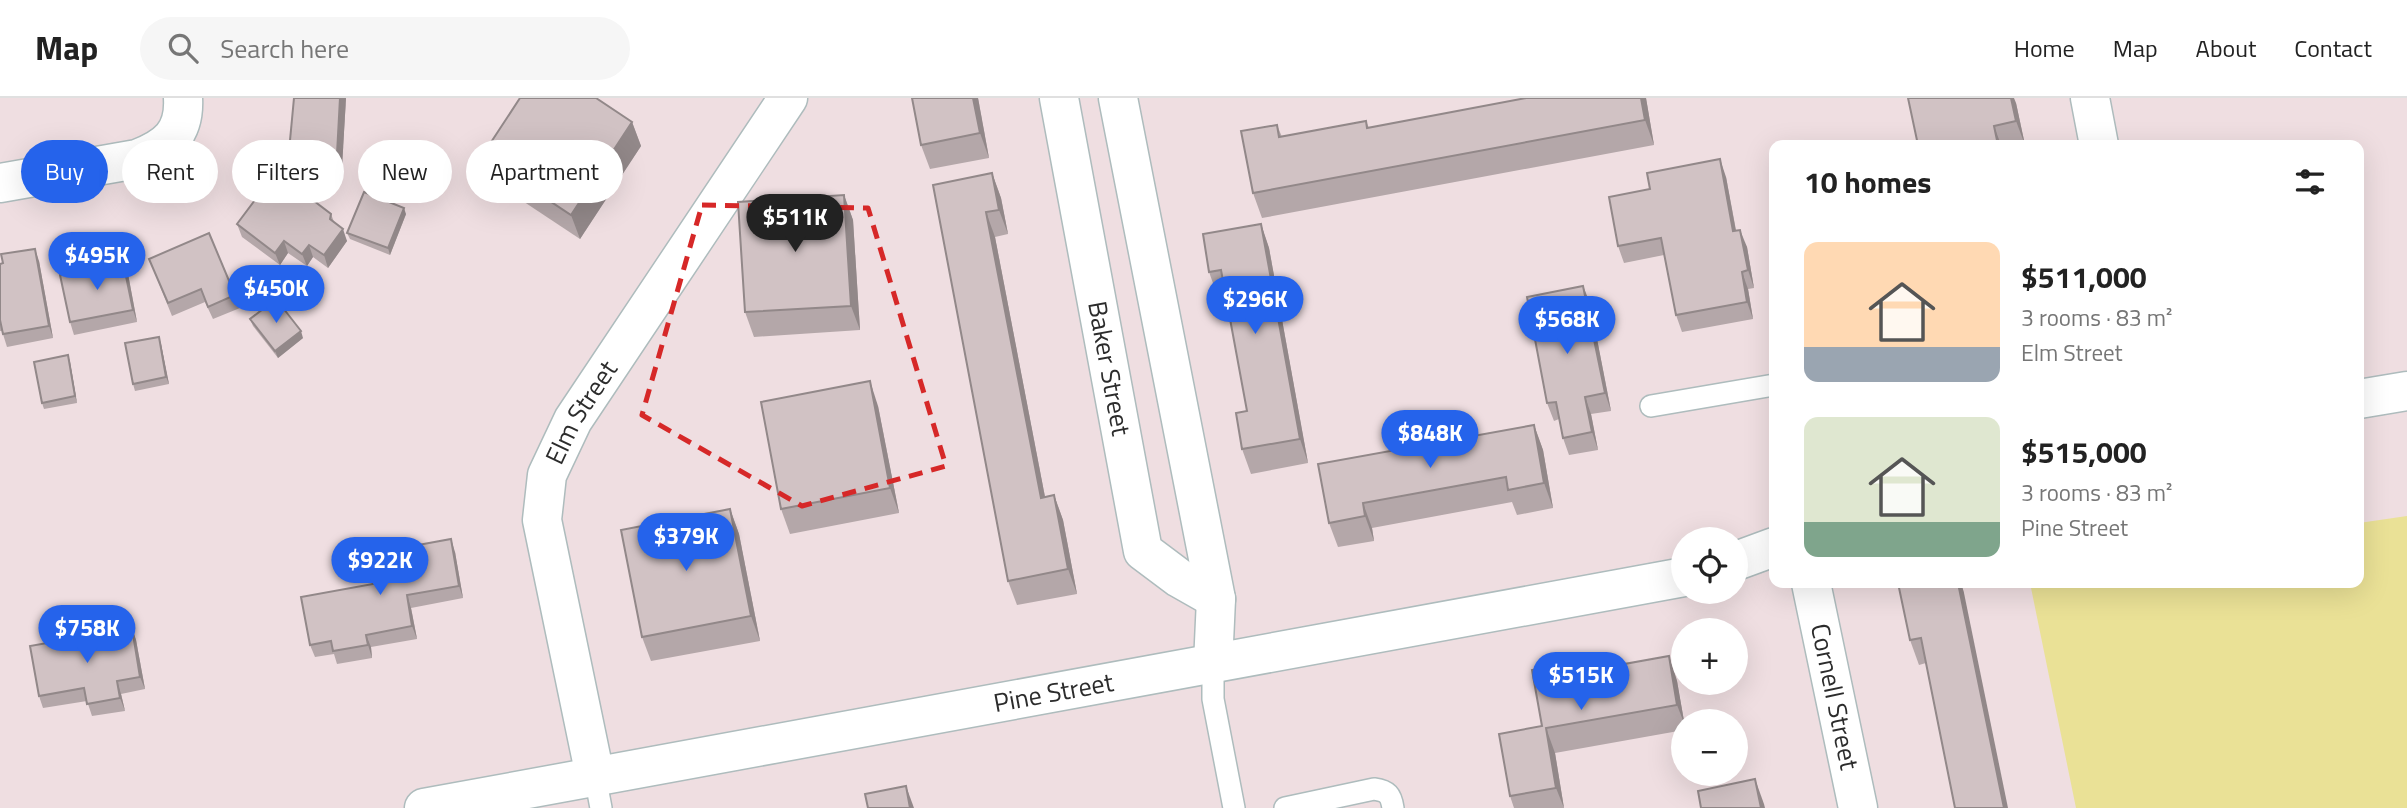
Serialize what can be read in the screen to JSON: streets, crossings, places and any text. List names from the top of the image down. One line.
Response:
{"streets":{"street":["Baker Street","Elm Street","Pine Street","Cornell Street"]},"crossings":[["Elm Street","Pine Street"]],"page":{"header":"Map","search":"Search here","nav":["Home","Map","About","Contact"],"chip":["Buy","Rent","Filters","New","Apartment"],"heading":"10 homes","price":["$511K","$495K","$450K","$296K","$568K","$848K","$379K","$922K","$758K","$515K"],"list":[{"name":"$511,000","note":"3 rooms · 83 m² · Elm Street"},{"name":"$515,000","note":"3 rooms · 83 m² · Pine Street"}],"map_buttons":["+","−"]}}
